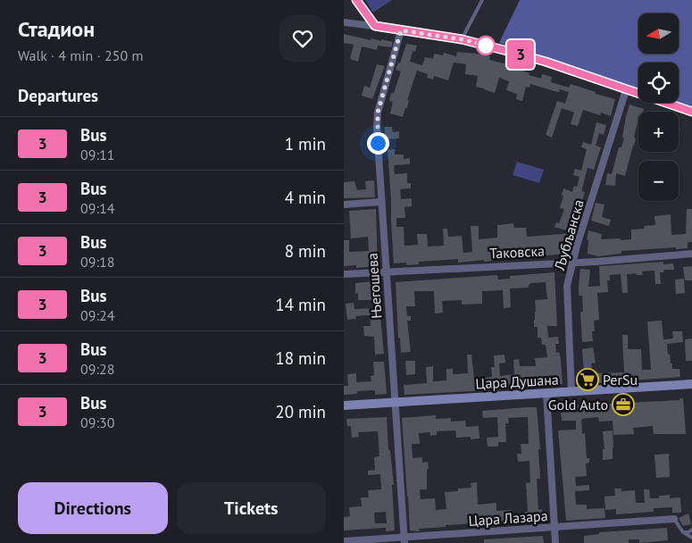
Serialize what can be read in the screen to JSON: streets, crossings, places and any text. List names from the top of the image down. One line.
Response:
{"streets":{"street":["Љубљанска","Таковска","Његошева","Цара Душана","Цара Лазара"]},"crossings":[["Љубљанска","Таковска"],["Љубљанска","Цара Душана"],["Таковска","Његошева"],["Његошева","Цара Душана"],["Његошева","Цара Лазара"]],"places":{"supermarket":["PerSu"],"office":["Gold Auto"]},"lines":["bus line 3"],"north":"left","page":{"heading":[["Стадион","Walk · 4 min · 250 m"],"Departures"],"on_map":"3","map_buttons":["+","−"],"list":[{"mark":"3","name":"Bus","note":"09:11","value":"1 min"},{"mark":"3","name":"Bus","note":"09:14","value":"4 min"},{"mark":"3","name":"Bus","note":"09:18","value":"8 min"},{"mark":"3","name":"Bus","note":"09:24","value":"14 min"},{"mark":"3","name":"Bus","note":"09:28","value":"18 min"},{"mark":"3","name":"Bus","note":"09:30","value":"20 min"}],"buttons":["Directions","Tickets"]}}
